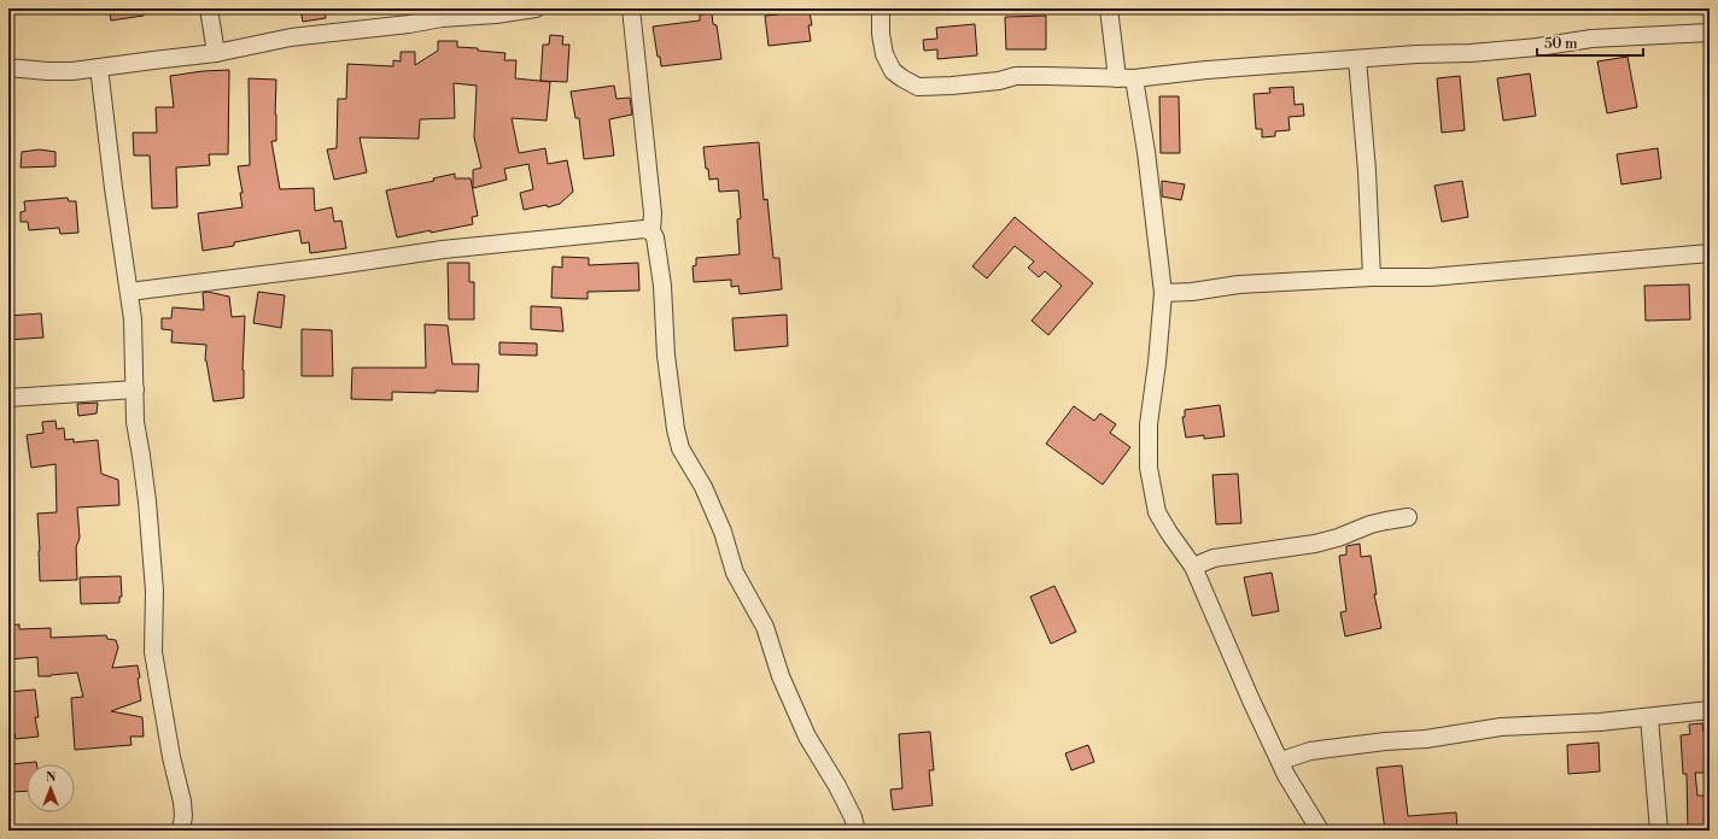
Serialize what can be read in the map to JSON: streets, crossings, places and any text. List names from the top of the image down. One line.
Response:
{"scale_bar":"50 m","north":"top"}
